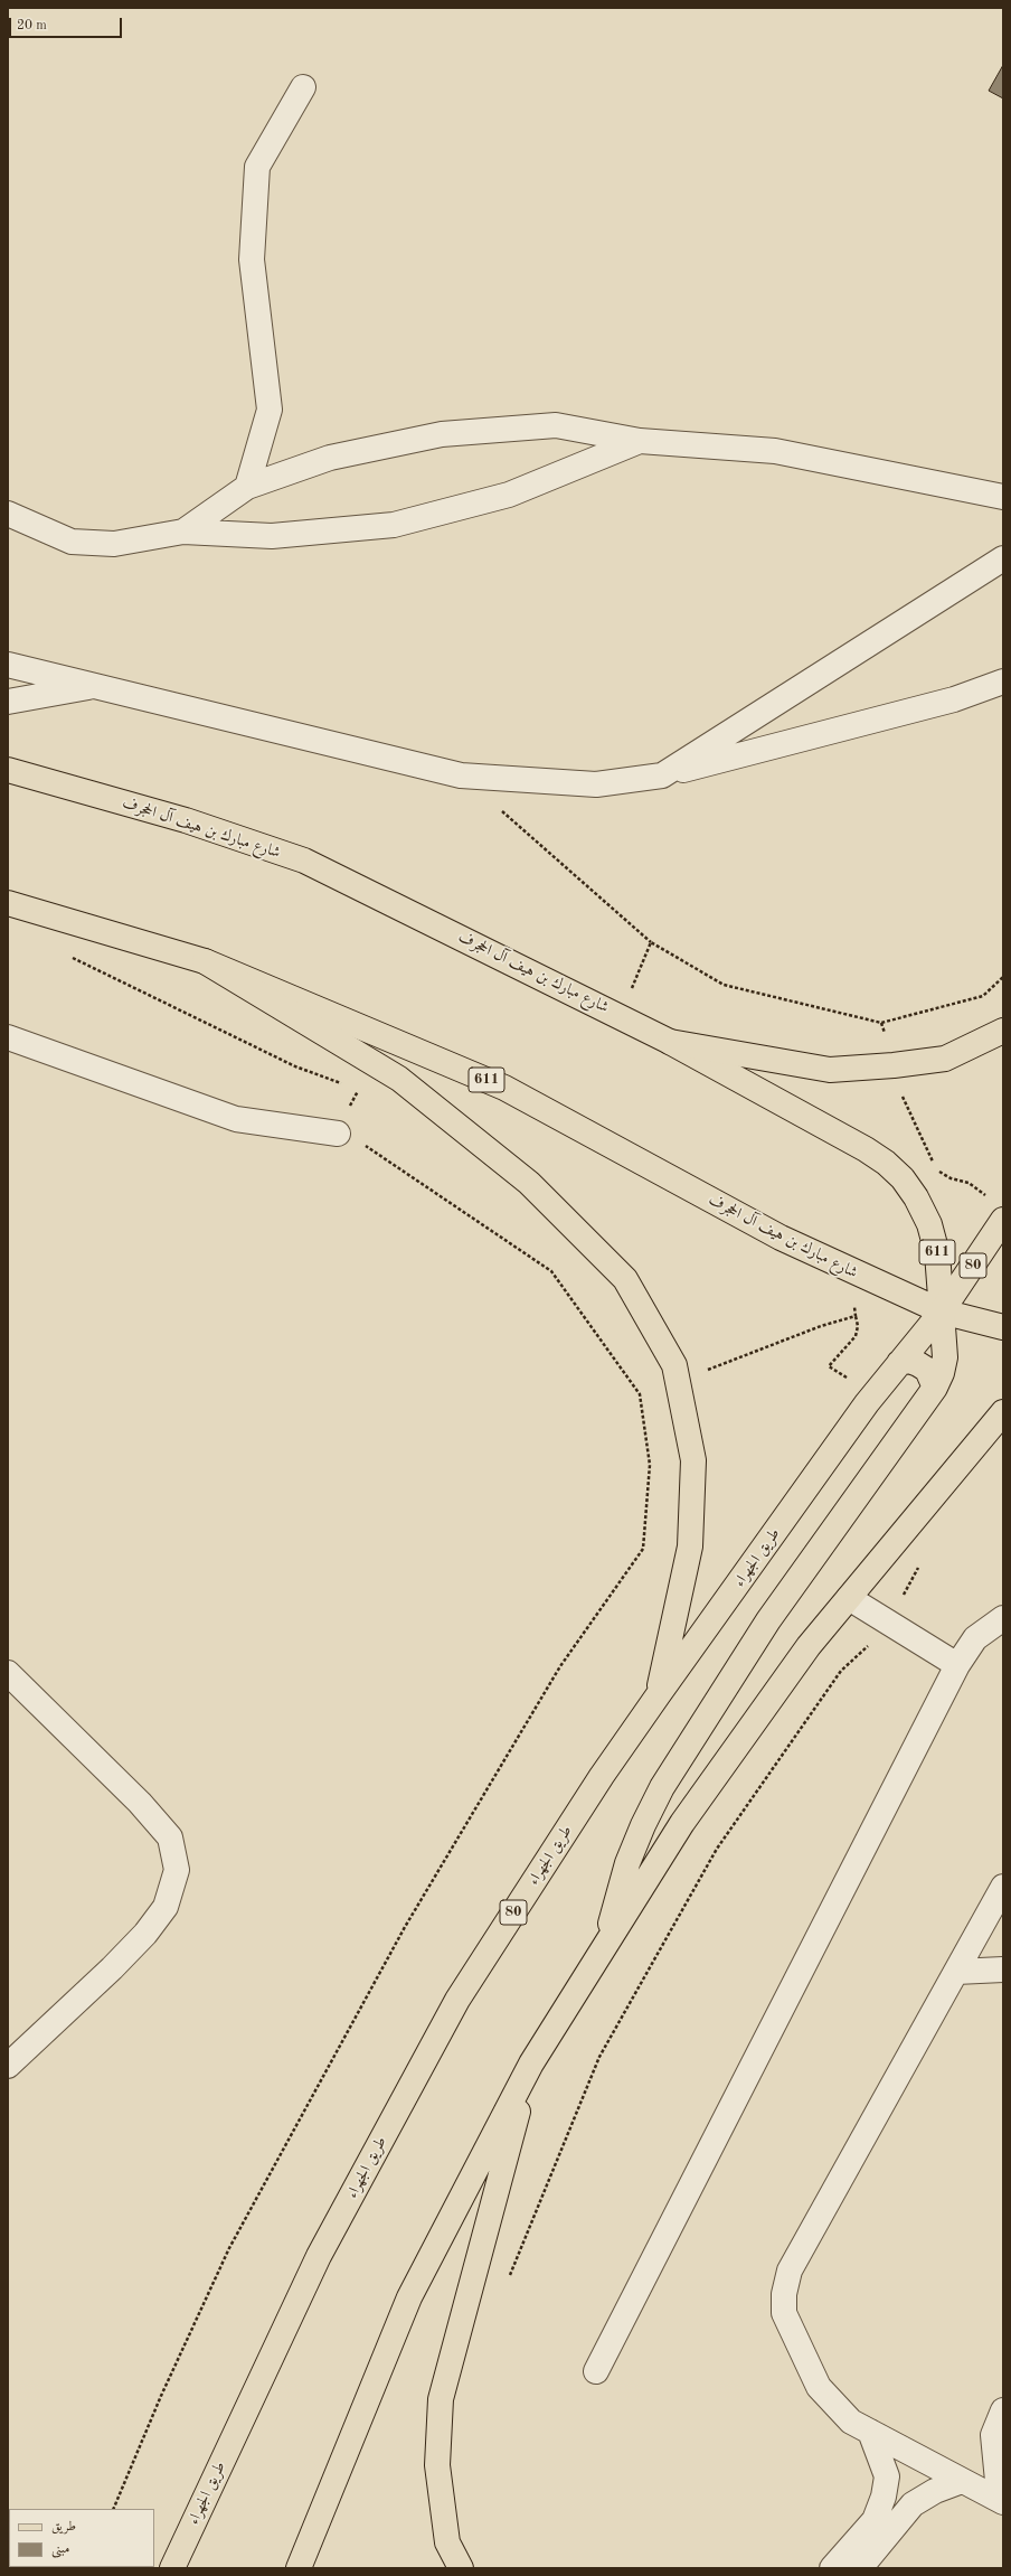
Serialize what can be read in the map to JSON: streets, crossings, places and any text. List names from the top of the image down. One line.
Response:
{"streets":{"main road":["شارع مبارك بن هيف آل الحجرف","611","80","طريق الجهراء"]},"crossings":[["شارع مبارك بن هيف آل الحجرف","طريق الجهراء"]],"legend":["طريق","مبنى"],"scale_bar":"20 m"}
